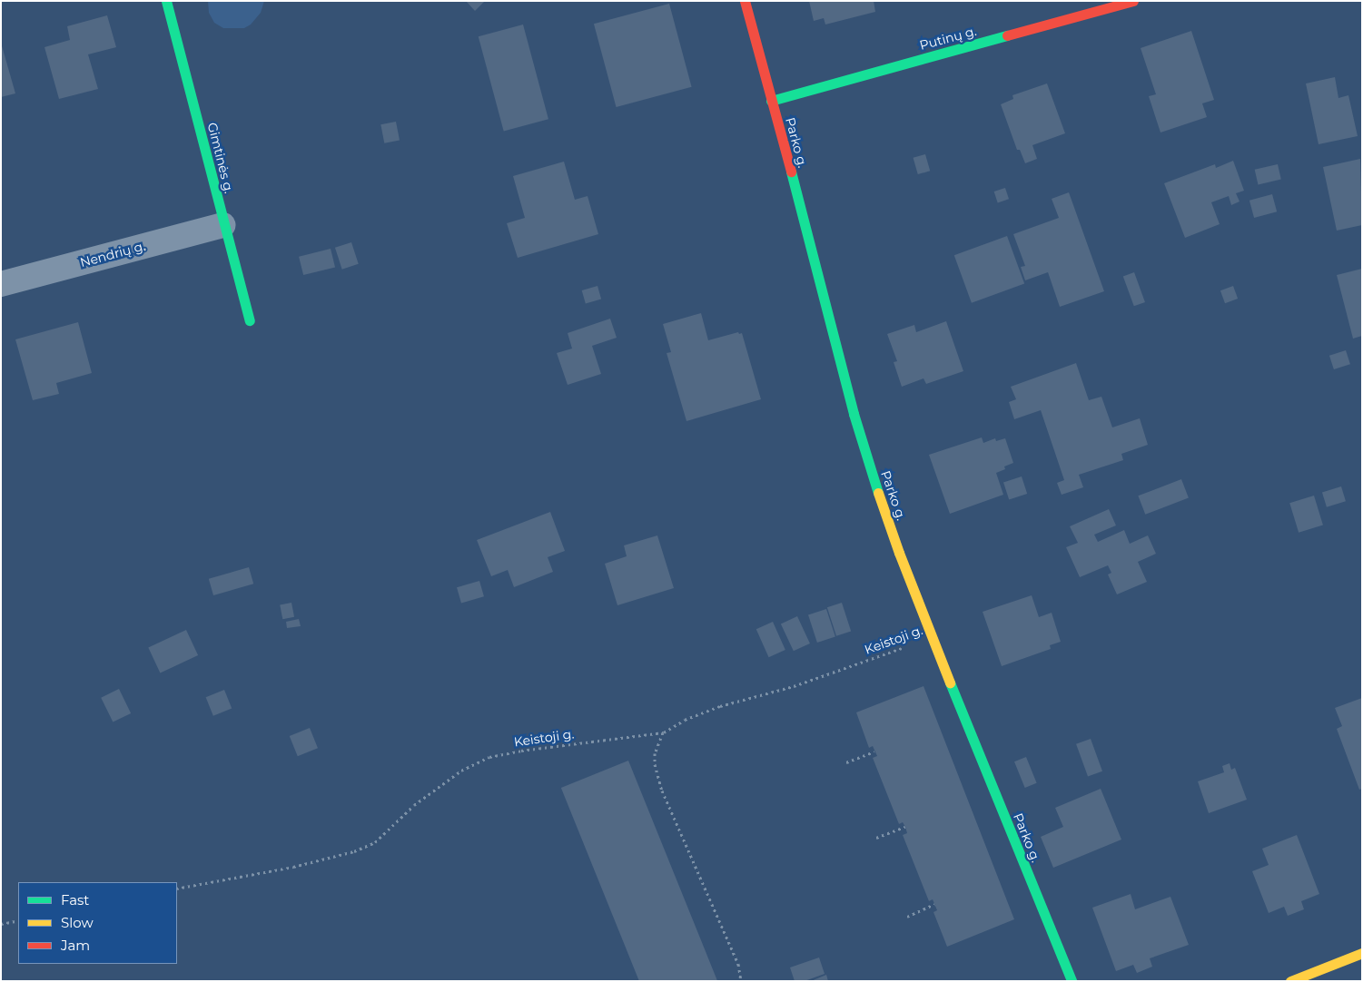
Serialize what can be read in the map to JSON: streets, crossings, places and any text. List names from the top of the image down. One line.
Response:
{"streets":{"street":["Putinų g.","Parko g.","Gimtinės g.","Nendrių g."],"path":["Keistoji g."]},"crossings":[["Putinų g.","Parko g."],["Parko g.","Keistoji g."],["Gimtinės g.","Nendrių g."]],"legend":["Fast","Slow","Jam"]}
